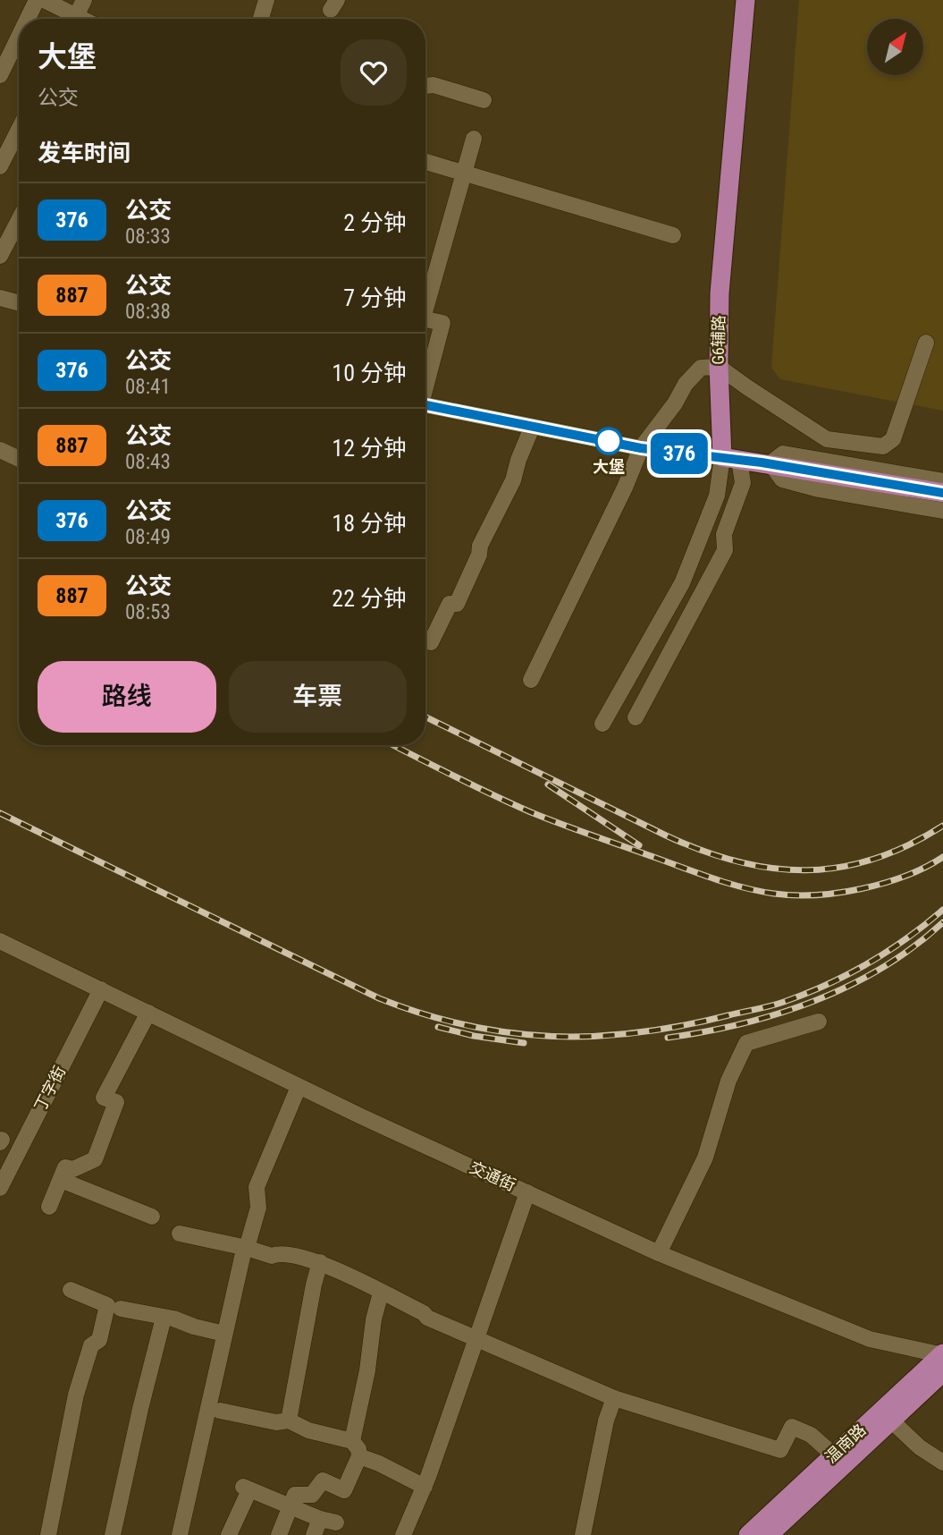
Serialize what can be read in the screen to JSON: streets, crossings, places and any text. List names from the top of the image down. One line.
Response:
{"streets":{"main road":["G6辅路","温南路"],"street":["丁字街","交通街"]},"crossings":[["丁字街","交通街"],["交通街","温南路"]],"places":["大堡"],"lines":["bus line 376"],"north":"top right","page":{"on_map":"376","heading":[["大堡","公交"],"发车时间"],"list":[{"mark":"376","name":"公交","note":"08:33","value":"2 分钟"},{"mark":"887","name":"公交","note":"08:38","value":"7 分钟"},{"mark":"376","name":"公交","note":"08:41","value":"10 分钟"},{"mark":"887","name":"公交","note":"08:43","value":"12 分钟"},{"mark":"376","name":"公交","note":"08:49","value":"18 分钟"},{"mark":"887","name":"公交","note":"08:53","value":"22 分钟"}],"buttons":["路线","车票"]}}
